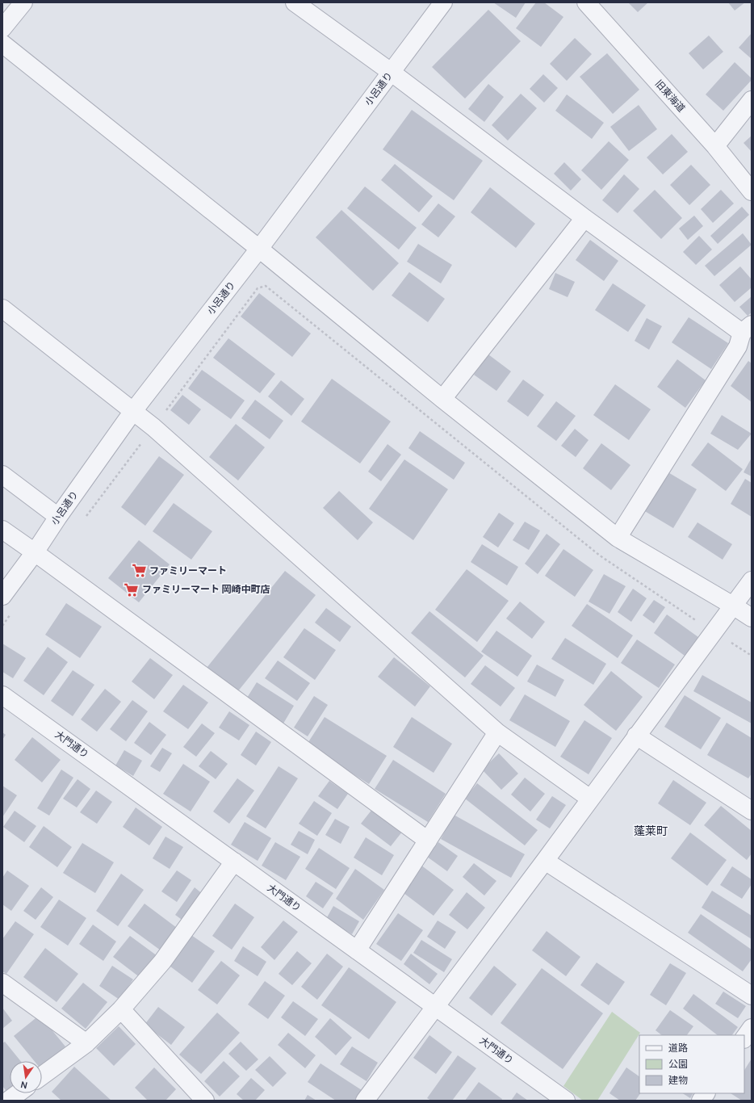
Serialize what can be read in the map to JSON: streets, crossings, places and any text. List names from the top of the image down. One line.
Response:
{"streets":{"street":["小呂通り","旧東海道","大門通り"]},"districts":["蓬莱町"],"places":{"supermarket":["ファミリーマート","ファミリーマート 岡崎中町店"]},"legend":["道路","公園","建物"],"north":"bottom"}
